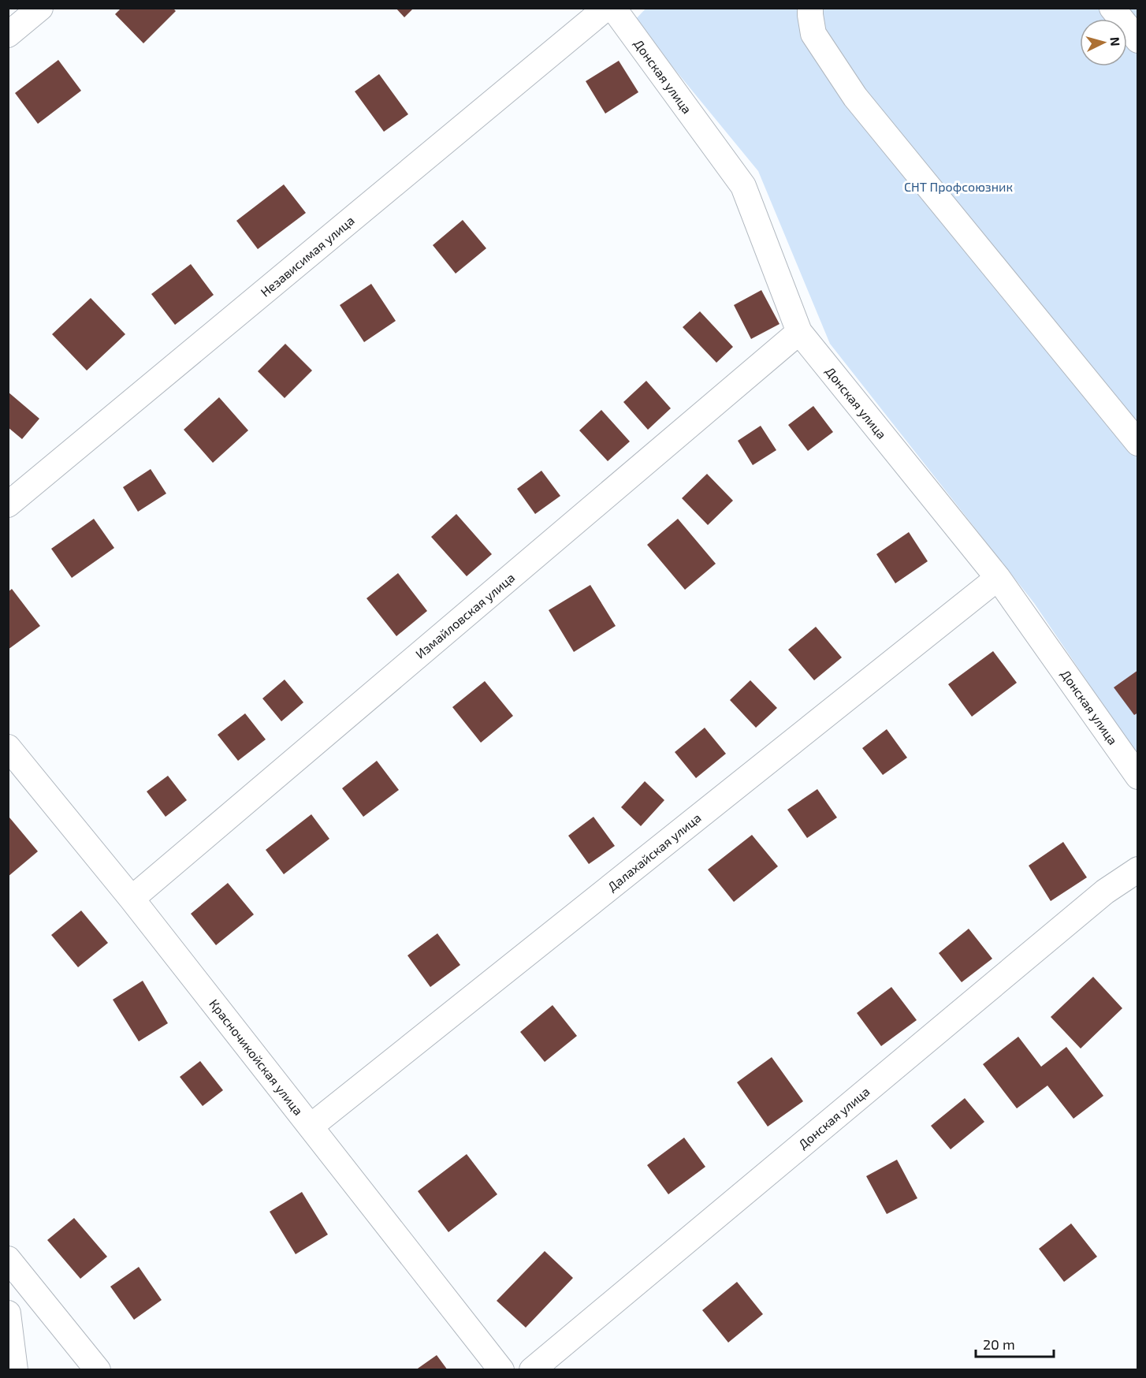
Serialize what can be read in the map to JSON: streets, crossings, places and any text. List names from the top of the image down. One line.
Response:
{"streets":{"street":["Донская улица","Независимая улица","Измайловская улица","Далахайская улица","Красночикойская улица"]},"crossings":[["Донская улица","Измайловская улица"],["Донская улица","Далахайская улица"],["Измайловская улица","Красночикойская улица"],["Далахайская улица","Красночикойская улица"]],"parks":["СНТ Профсоюзник"],"scale_bar":"20 m","north":"right"}
